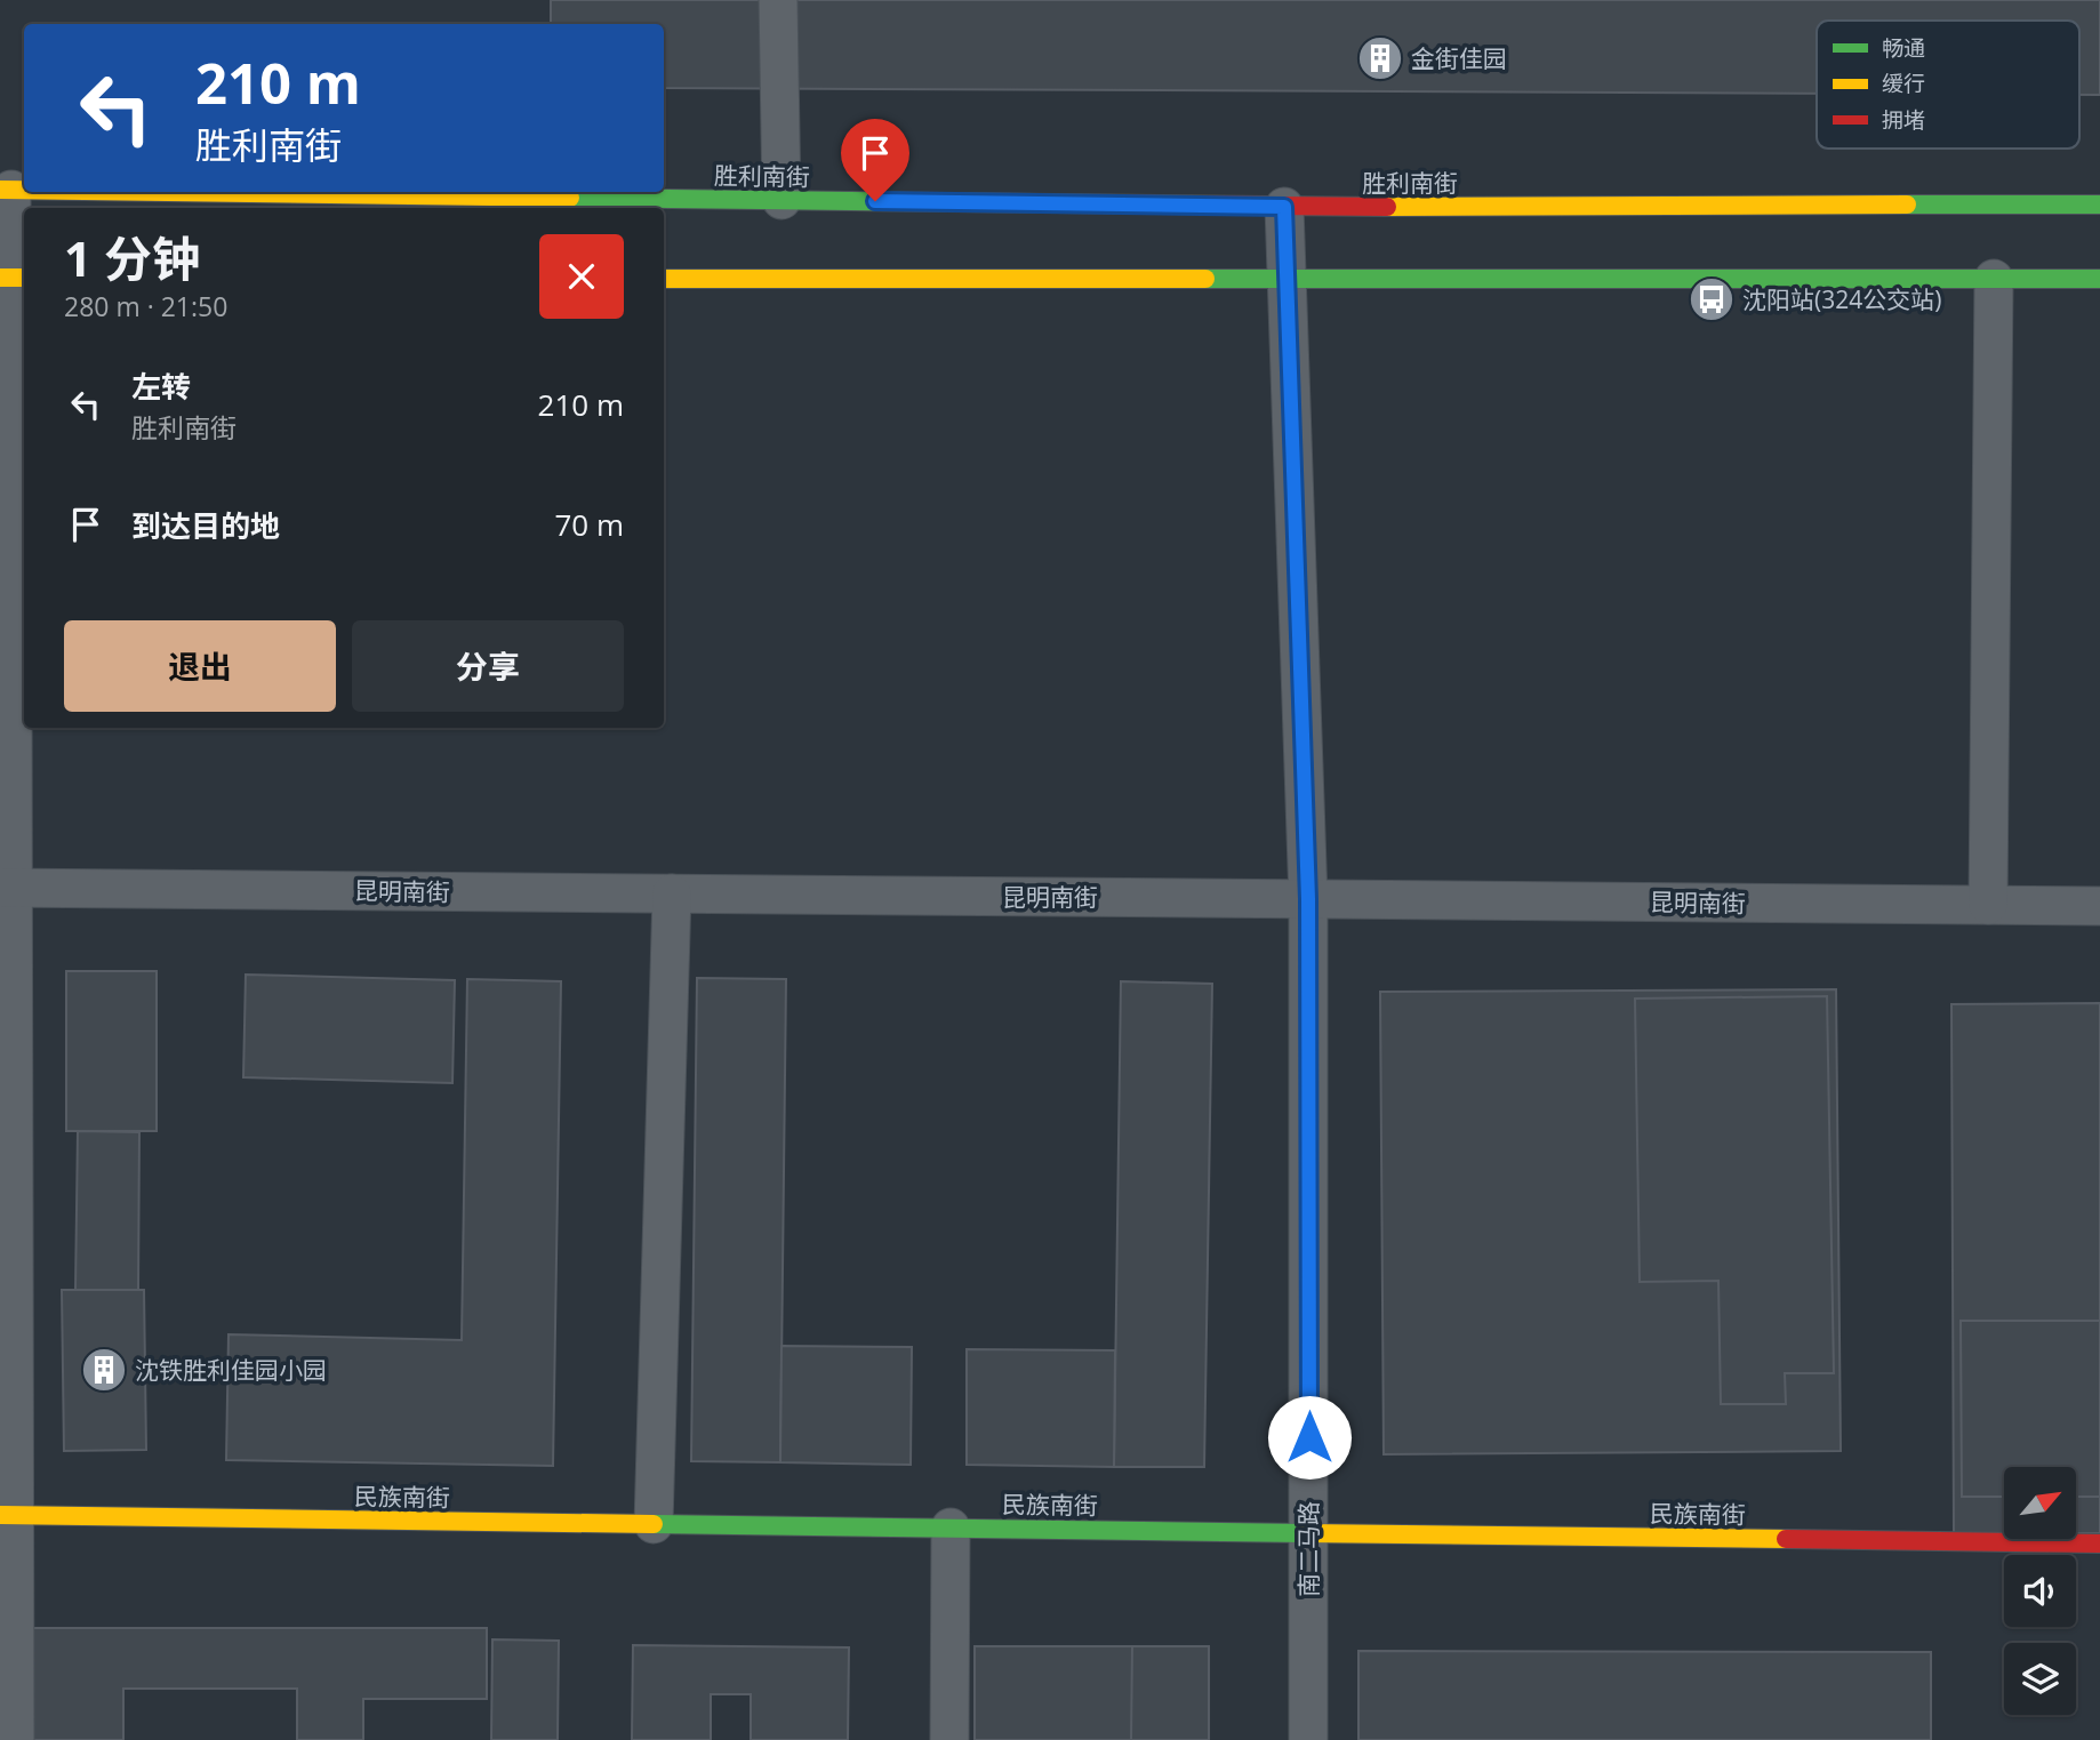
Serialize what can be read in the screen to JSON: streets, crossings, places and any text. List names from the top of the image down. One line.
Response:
{"streets":{"main road":["胜利南街","民族南街"],"street":["昆明南街","南二马路"]},"crossings":[["胜利南街","南二马路"],["昆明南街","南二马路"],["民族南街","南二马路"]],"places":{"building":["金街佳园","沈铁胜利佳园小园"],"bus stop":["沈阳站(324公交站)"]},"legend":["畅通","缓行","拥堵"],"north":"top right","page":{"turn":["210 m","胜利南街"],"heading":["1 分钟","280 m · 21:50"],"list":[{"name":"左转","note":"胜利南街","value":"210 m"},{"name":"到达目的地","value":"70 m"}],"buttons":["退出","分享"]}}
